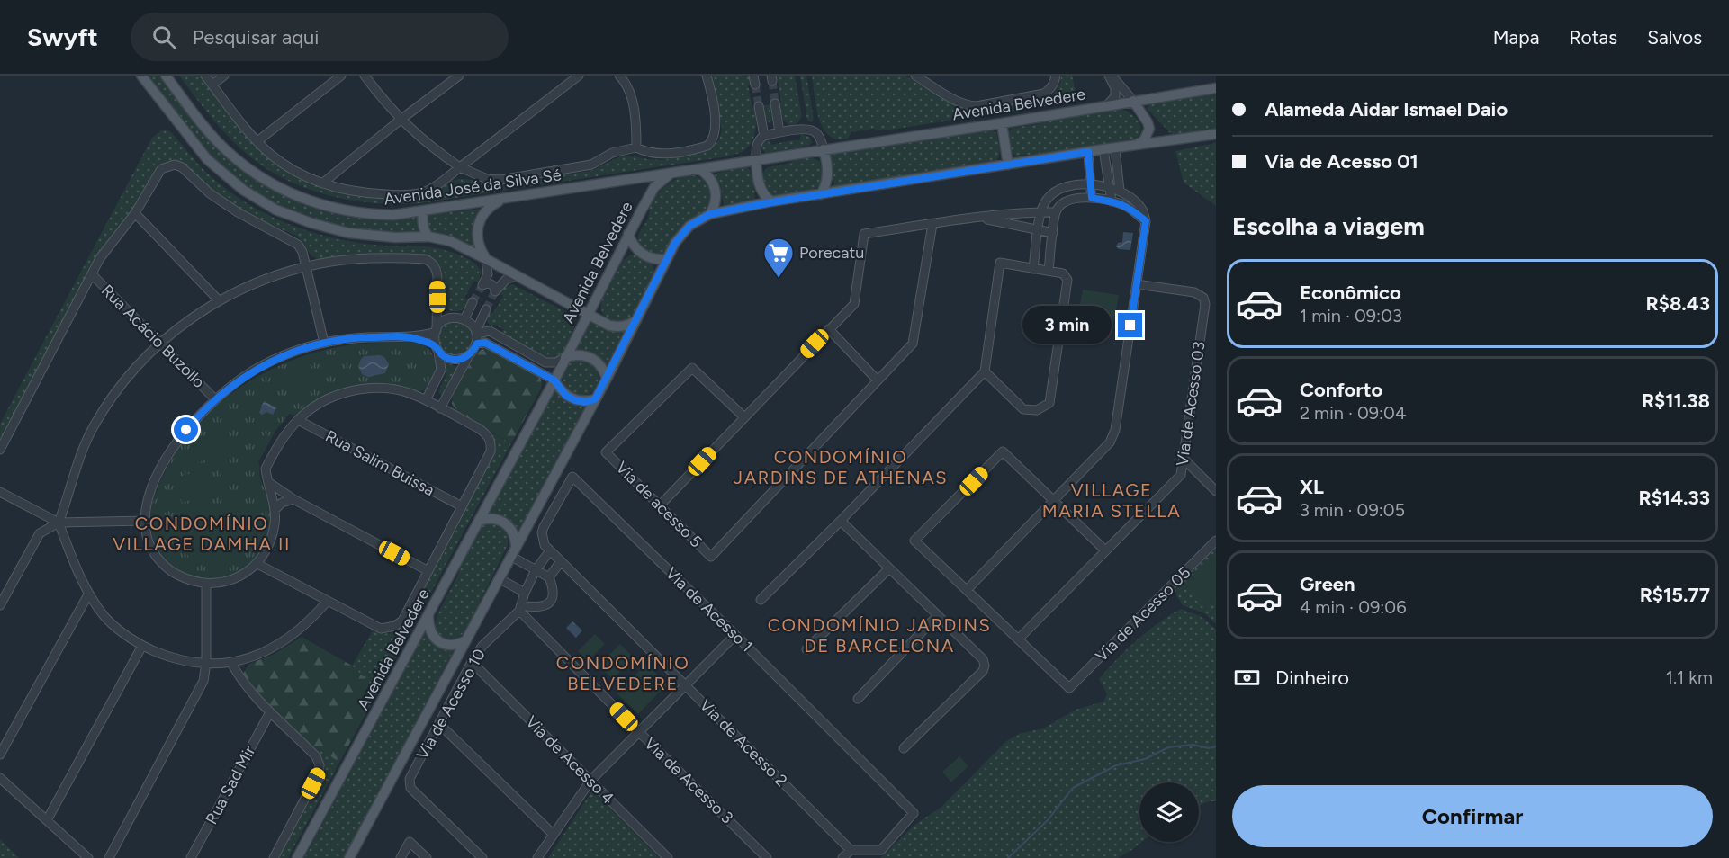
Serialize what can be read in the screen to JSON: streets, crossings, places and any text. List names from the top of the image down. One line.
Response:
{"streets":{"main road":["Avenida Belvedere","Avenida José da Silva Sé"],"street":["Rua Acácio Buzollo","Via de Acesso 03","Rua Salim Buissa","Via de acesso 5","Via de Acesso 1","Via de Acesso 05","Via de Acesso 10","Via de Acesso 2","Via de Acesso 4","Via de Acesso 3","Rua Sad Mir"]},"crossings":[["Avenida Belvedere","Avenida José da Silva Sé"],["Via de Acesso 03","Via de Acesso 05"],["Via de Acesso 1","Via de Acesso 2"],["Via de Acesso 10","Via de Acesso 4"],["Via de Acesso 10","Via de Acesso 3"]],"districts":["CONDOMÍNIO JARDINS DE ATHENAS","VILLAGE MARIA STELLA","CONDOMÍNIO VILLAGE DAMHA II","CONDOMÍNIO JARDINS DE BARCELONA","CONDOMÍNIO BELVEDERE"],"places":{"supermarket":["Porecatu"]},"page":{"header":"Swyft","search":"Pesquisar aqui","nav":["Mapa","Rotas","Salvos"],"banner":["Alameda Aidar Ismael Daio","Via de Acesso 01"],"heading":"Escolha a viagem","list":[{"name":"Econômico","note":"1 min · 09:03","value":"R$8.43"},{"name":"Conforto","note":"2 min · 09:04","value":"R$11.38"},{"name":"XL","note":"3 min · 09:05","value":"R$14.33"},{"name":"Green","note":"4 min · 09:06","value":"R$15.77"}],"bubble":"3 min","pay":["Dinheiro","1.1 km"],"buttons":"Confirmar"}}
